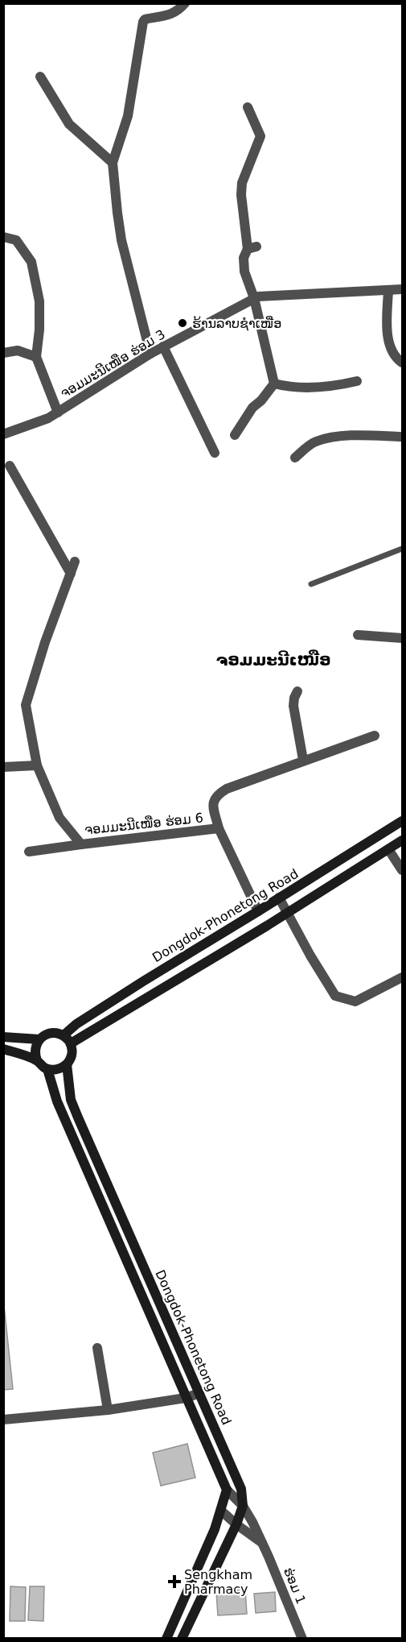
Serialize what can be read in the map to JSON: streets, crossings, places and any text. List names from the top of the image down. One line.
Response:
{"streets":{"main road":["Dongdok-Phonetong Road"],"street":["ຈອມມະນີເໜືອ ຮ່ອມ 3","ຈອມມະນີເໜືອ ຮ່ອມ 6","ຮ່ອມ 1"]},"crossings":[["ຈອມມະນີເໜືອ ຮ່ອມ 6","Dongdok-Phonetong Road"],["Dongdok-Phonetong Road","ຮ່ອມ 1"]],"districts":["ຈອມມະນີເໜືອ"],"places":{"other":["ຮ້ານລາບຊຳເໜືອ"],"health":["Sengkham Pharmacy"]}}
